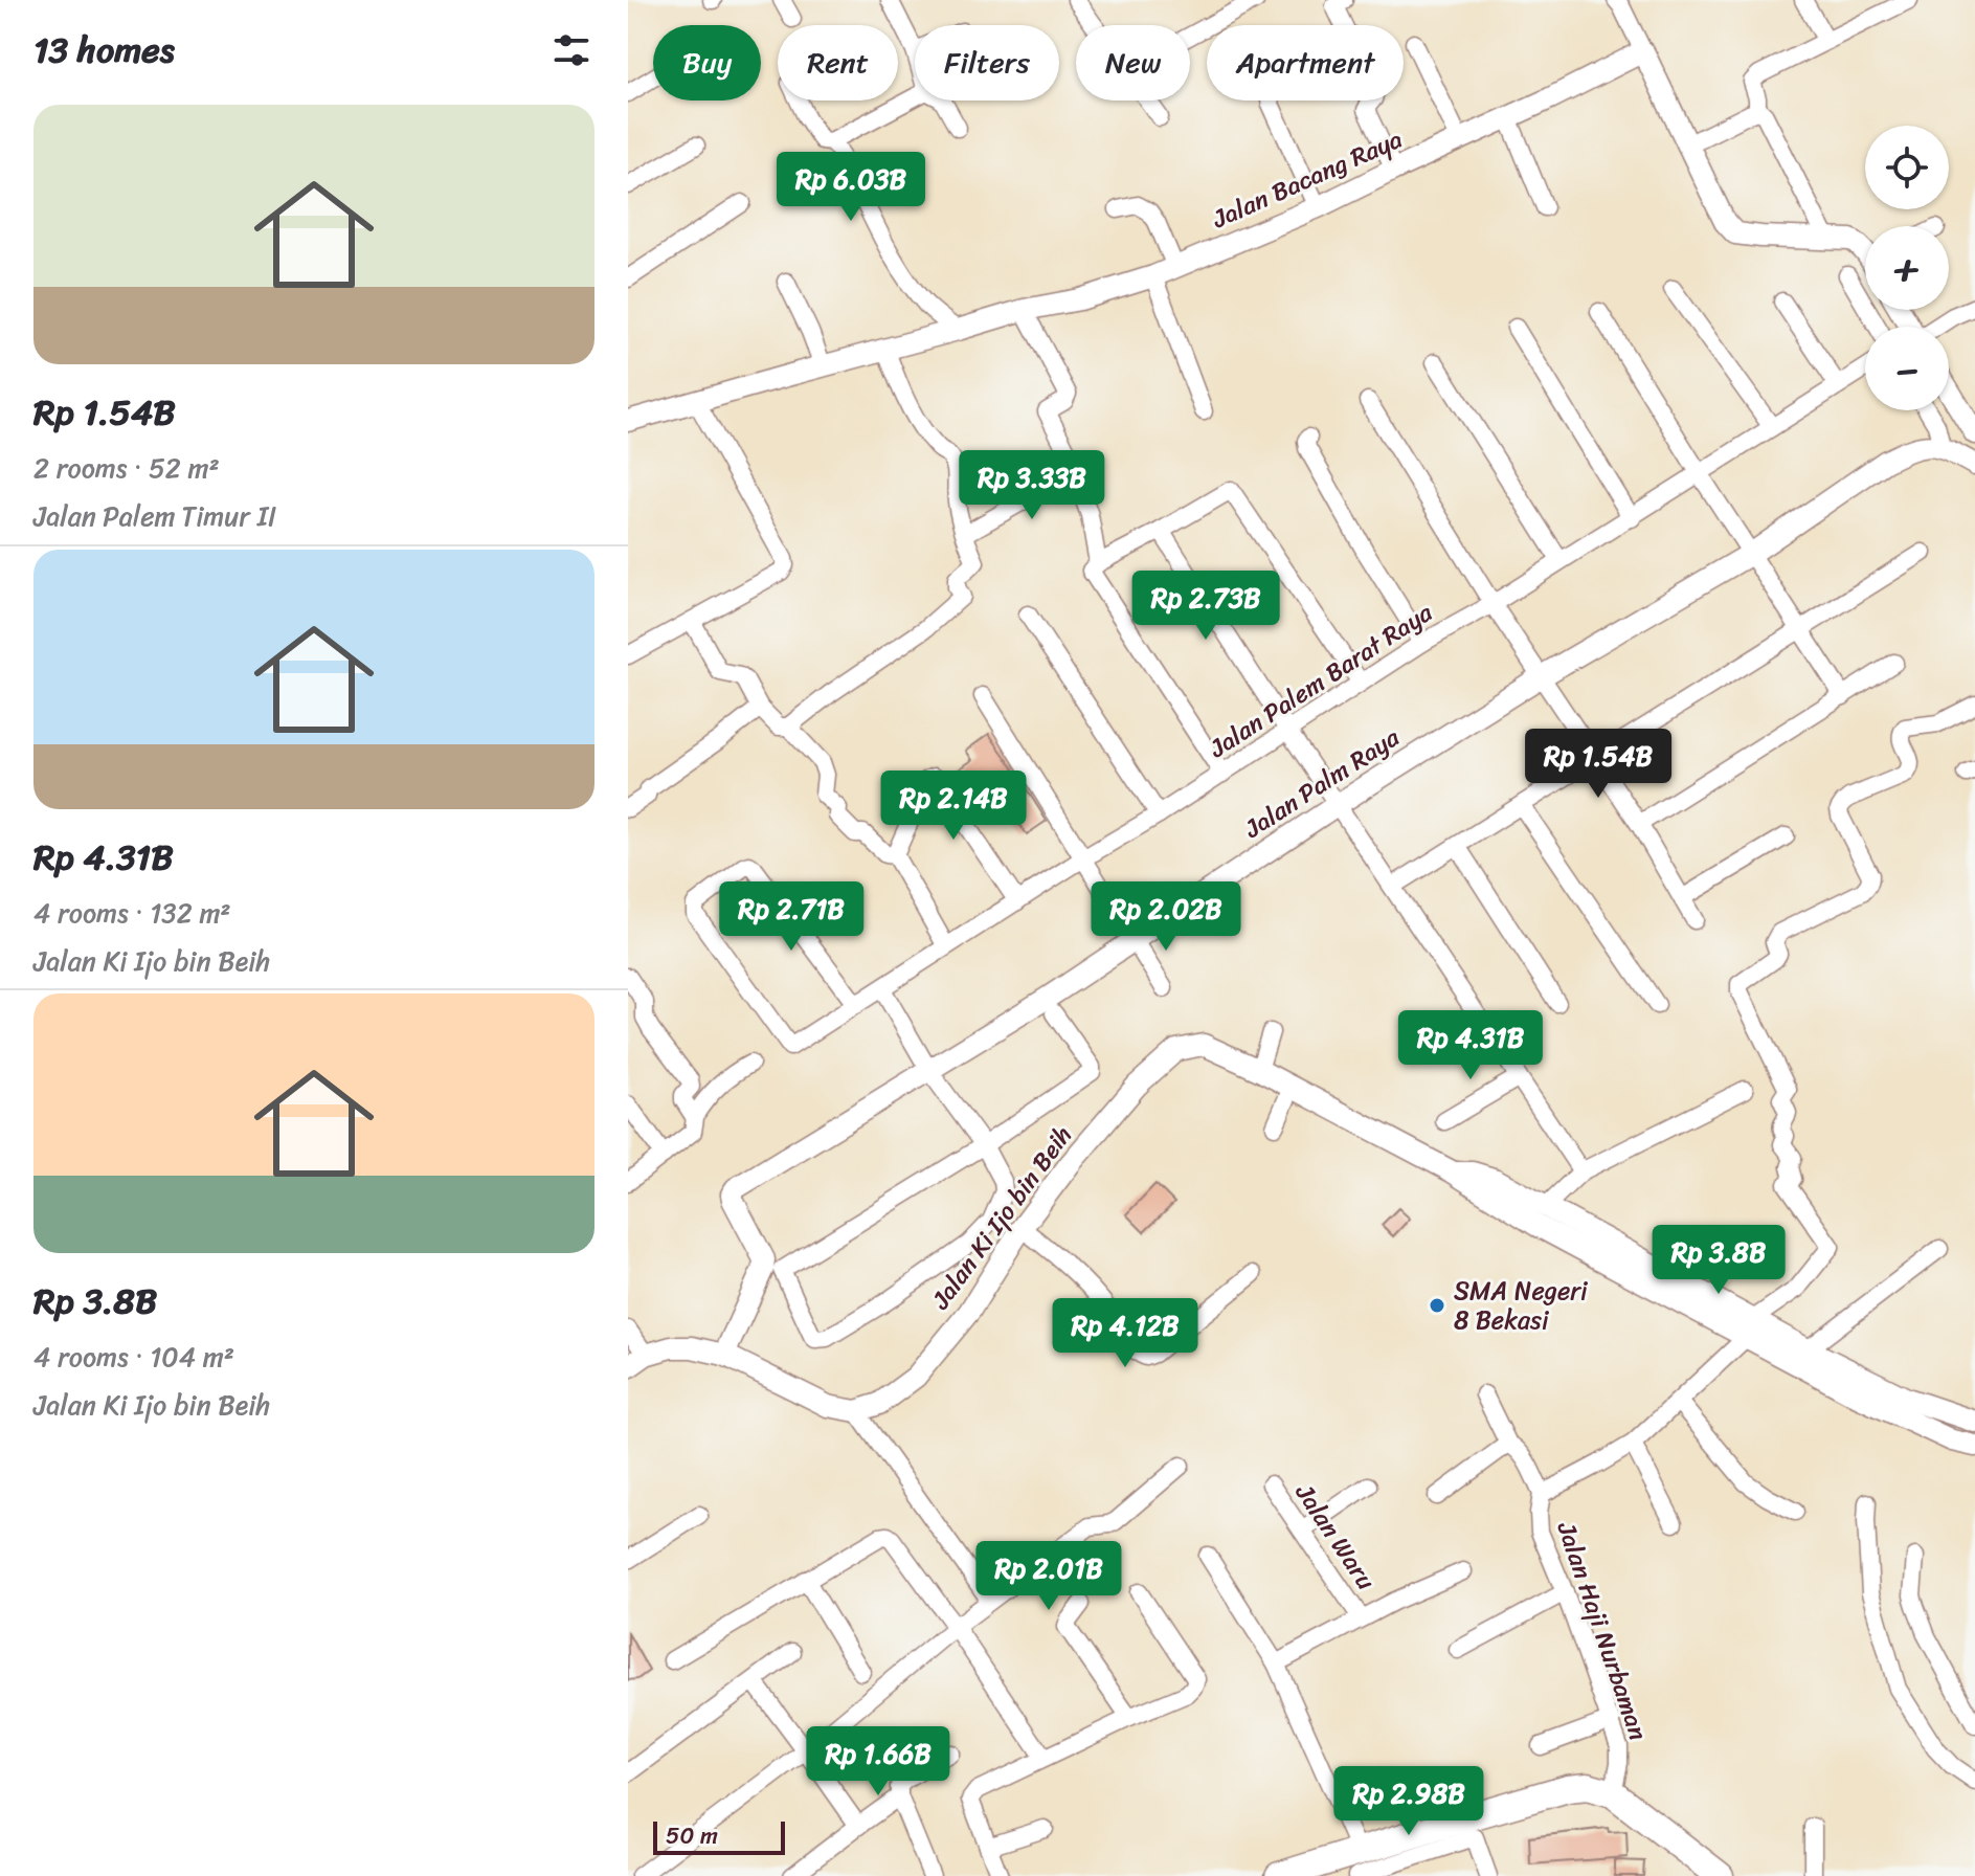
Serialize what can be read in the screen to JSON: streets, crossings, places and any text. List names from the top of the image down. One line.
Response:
{"streets":{"street":["Jalan Bacang Raya","Jalan Palem Barat Raya","Jalan Palm Raya","Jalan Ki Ijo bin Beih","Jalan Waru","Jalan Haji Nurbaman"]},"crossings":[["Jalan Ki Ijo bin Beih","Jalan Haji Nurbaman"]],"places":["SMA Negeri 8 Bekasi"],"scale_bar":"50 m","page":{"heading":"13 homes","chip":["Buy","Rent","Filters","New","Apartment"],"list":[{"name":"Rp 1.54B","note":"2 rooms · 52 m² · Jalan Palem Timur II"},{"name":"Rp 4.31B","note":"4 rooms · 132 m² · Jalan Ki Ijo bin Beih"},{"name":"Rp 3.8B","note":"4 rooms · 104 m² · Jalan Ki Ijo bin Beih"}],"map_buttons":["+","−"],"price":["Rp 6.03B","Rp 3.33B","Rp 2.73B","Rp 1.54B","Rp 2.14B","Rp 2.71B","Rp 2.02B","Rp 4.31B","Rp 3.8B","Rp 4.12B","Rp 2.01B","Rp 1.66B","Rp 2.98B"],"scale":"50 m"}}
